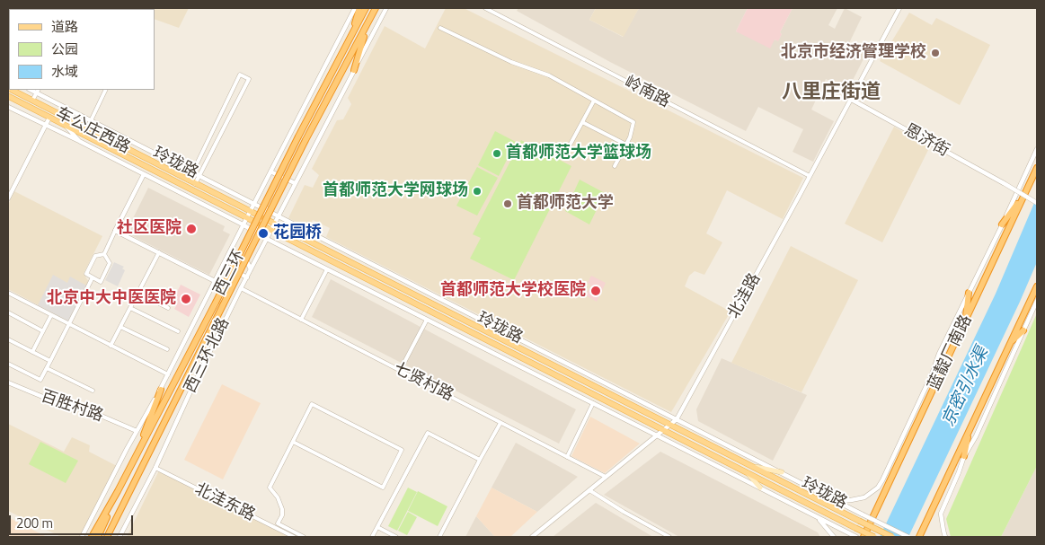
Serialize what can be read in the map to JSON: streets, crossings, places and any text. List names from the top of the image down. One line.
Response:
{"streets":{"highway":["西三环","蓝靛厂南路"],"main road":["车公庄西路","玲珑路"],"street":["岭南路","恩济街","北洼路","西三环北路","七贤村路","百胜村路","北洼东路"]},"crossings":[["岭南路","北洼路"],["车公庄西路","玲珑路"],["车公庄西路","西三环北路"],["恩济街","北洼路"],["玲珑路","北洼路"],["玲珑路","蓝靛厂南路"],["玲珑路","西三环北路"],["北洼路","七贤村路"],["西三环北路","七贤村路"],["西三环北路","百胜村路"],["西三环北路","北洼东路"]],"districts":["八里庄街道"],"water":["京密引水渠"],"places":["北京市经济管理学校","首都师范大学篮球场","首都师范大学网球场","首都师范大学","社区医院","花园桥","首都师范大学校医院","北京中大中医医院"],"legend":["道路","公园","水域"],"scale_bar":"200 m"}
